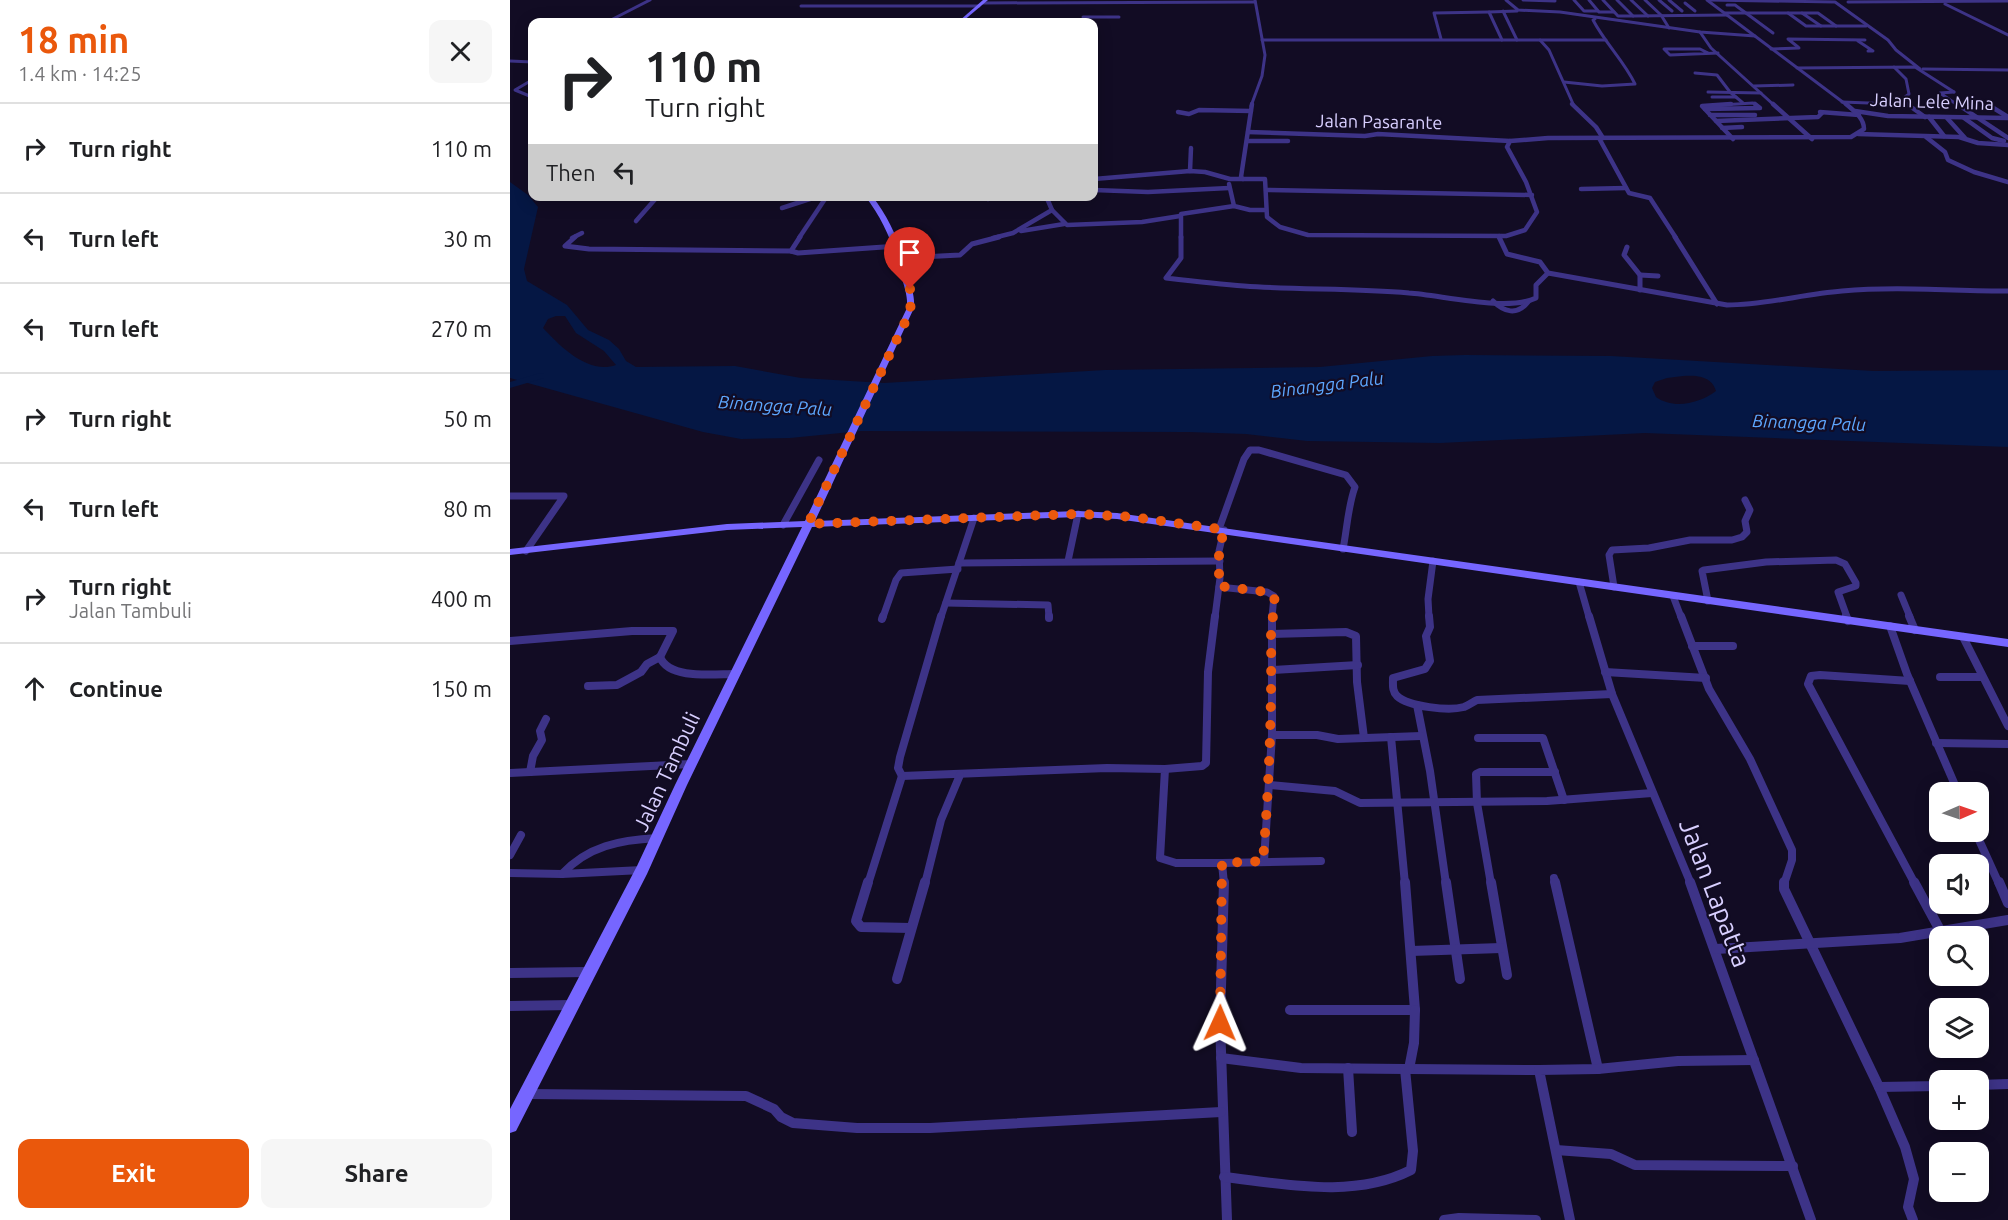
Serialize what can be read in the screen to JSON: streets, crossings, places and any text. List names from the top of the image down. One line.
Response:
{"streets":{"street":["Jalan Lele Mina","Jalan Pasarante","Jalan Tambuli","Jalan Lapatta"]},"water":["Binangga Palu"],"north":"right","page":{"heading":["18 min","1.4 km · 14:25"],"turn":["110 m","Turn right"],"list":[{"name":"Turn right","value":"110 m"},{"name":"Turn left","value":"30 m"},{"name":"Turn left","value":"270 m"},{"name":"Turn right","value":"50 m"},{"name":"Turn left","value":"80 m"},{"name":"Turn right","note":"Jalan Tambuli","value":"400 m"},{"name":"Continue","value":"150 m"}],"then":"Then","map_buttons":["+","−"],"buttons":["Exit","Share"]}}
